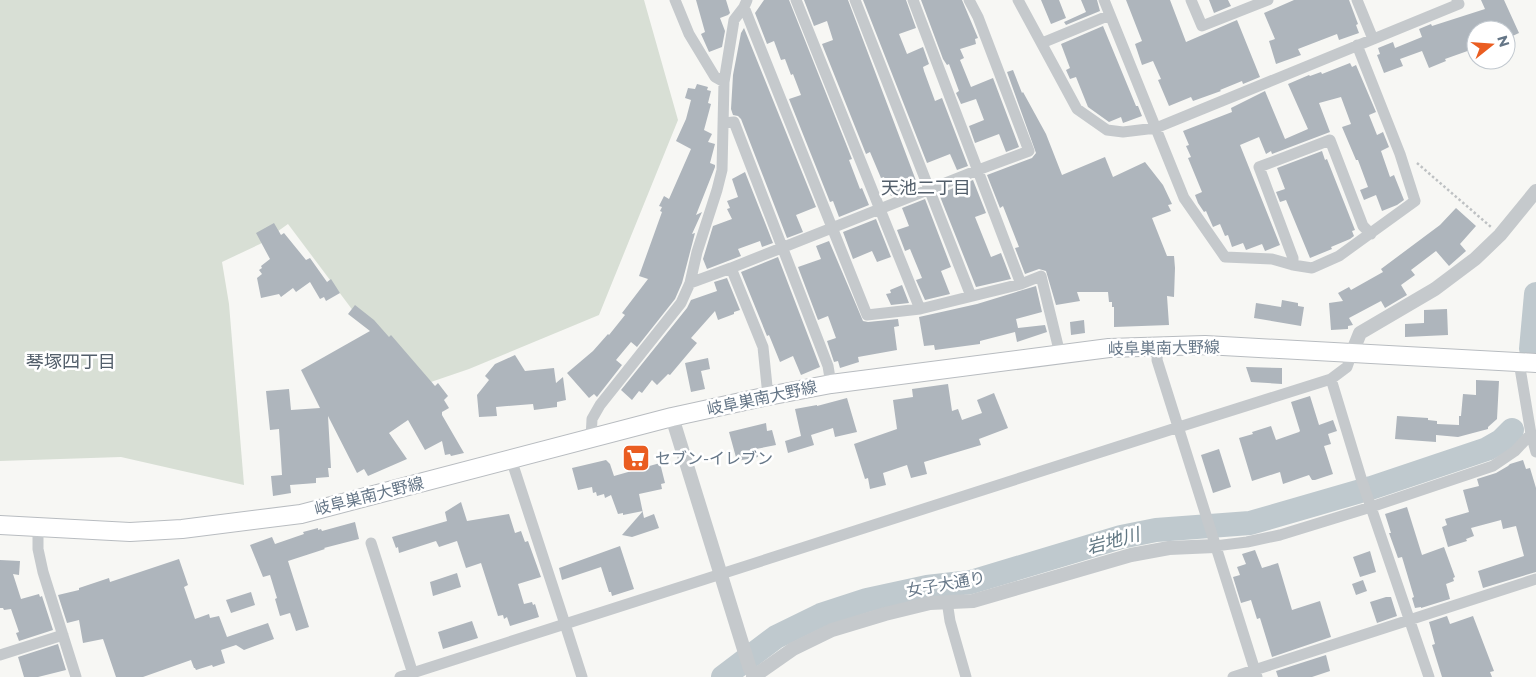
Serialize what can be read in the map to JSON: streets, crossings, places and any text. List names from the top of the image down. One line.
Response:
{"streets":{"main road":["岐阜巣南大野線"],"street":["女子大通り"]},"districts":["天池二丁目","琴塚四丁目"],"water":["岩地川"],"places":{"supermarket":["セブン-イレブン"]},"north":"right"}
